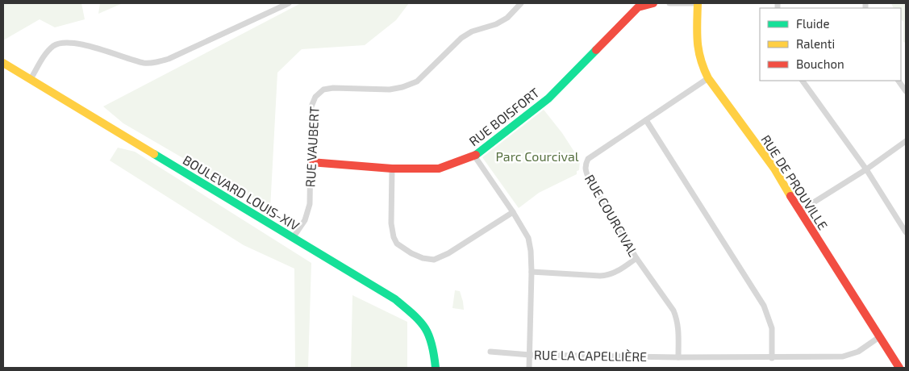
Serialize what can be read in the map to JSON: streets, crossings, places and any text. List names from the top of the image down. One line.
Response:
{"streets":{"street":["RUE BOISFORT","RUE VAUBERT","RUE DE PROUVILLE","BOULEVARD LOUIS-XIV","RUE COURCIVAL","RUE LA CAPELLIÈRE"]},"crossings":[["RUE BOISFORT","RUE VAUBERT"],["RUE VAUBERT","BOULEVARD LOUIS-XIV"],["RUE DE PROUVILLE","RUE COURCIVAL"],["RUE DE PROUVILLE","RUE LA CAPELLIÈRE"],["RUE COURCIVAL","RUE LA CAPELLIÈRE"]],"parks":["Parc Courcival"],"legend":["Fluide","Ralenti","Bouchon"]}
